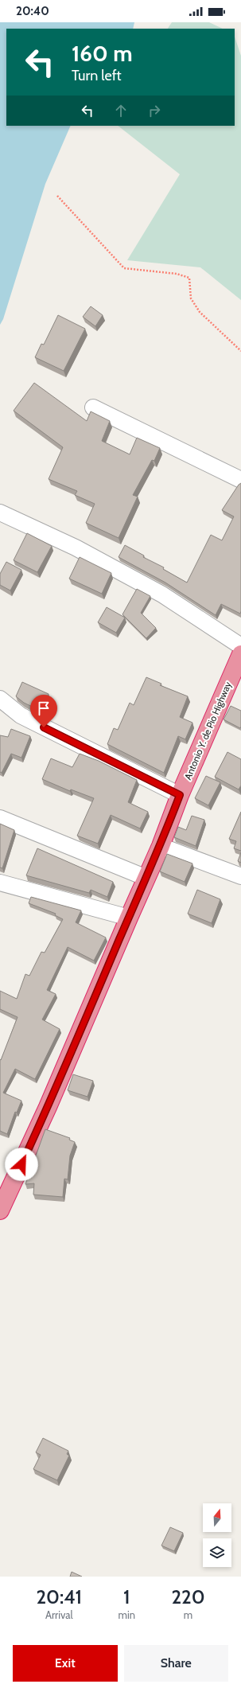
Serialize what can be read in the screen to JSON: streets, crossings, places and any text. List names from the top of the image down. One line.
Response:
{"streets":{"highway":["Antonio Y. de Pio Highway"]},"north":"top","page":{"status":"20:40","turn":["160 m","Turn left"],"eta":["20:41","Arrival","1","min","220","m"],"buttons":["Exit","Share"]}}
